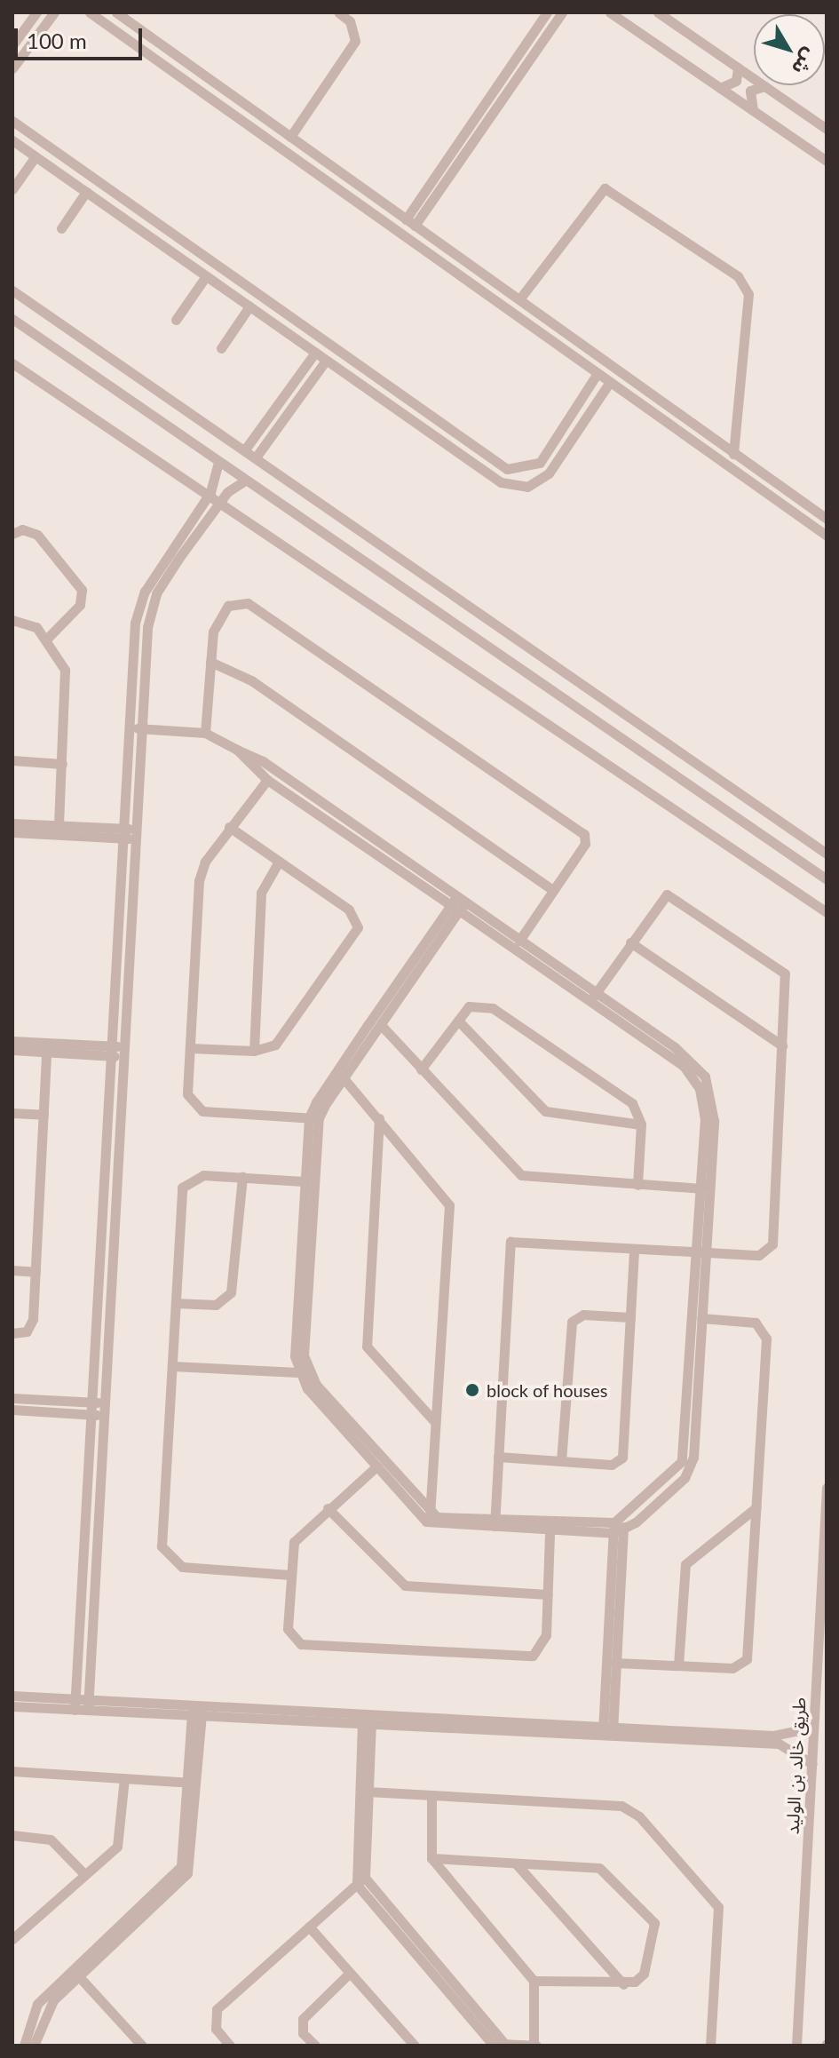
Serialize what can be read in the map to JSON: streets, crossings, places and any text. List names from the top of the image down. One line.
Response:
{"streets":{"street":["طريق خالد بن الوليد"]},"places":["block of houses"],"scale_bar":"100 m","north":"bottom right"}
